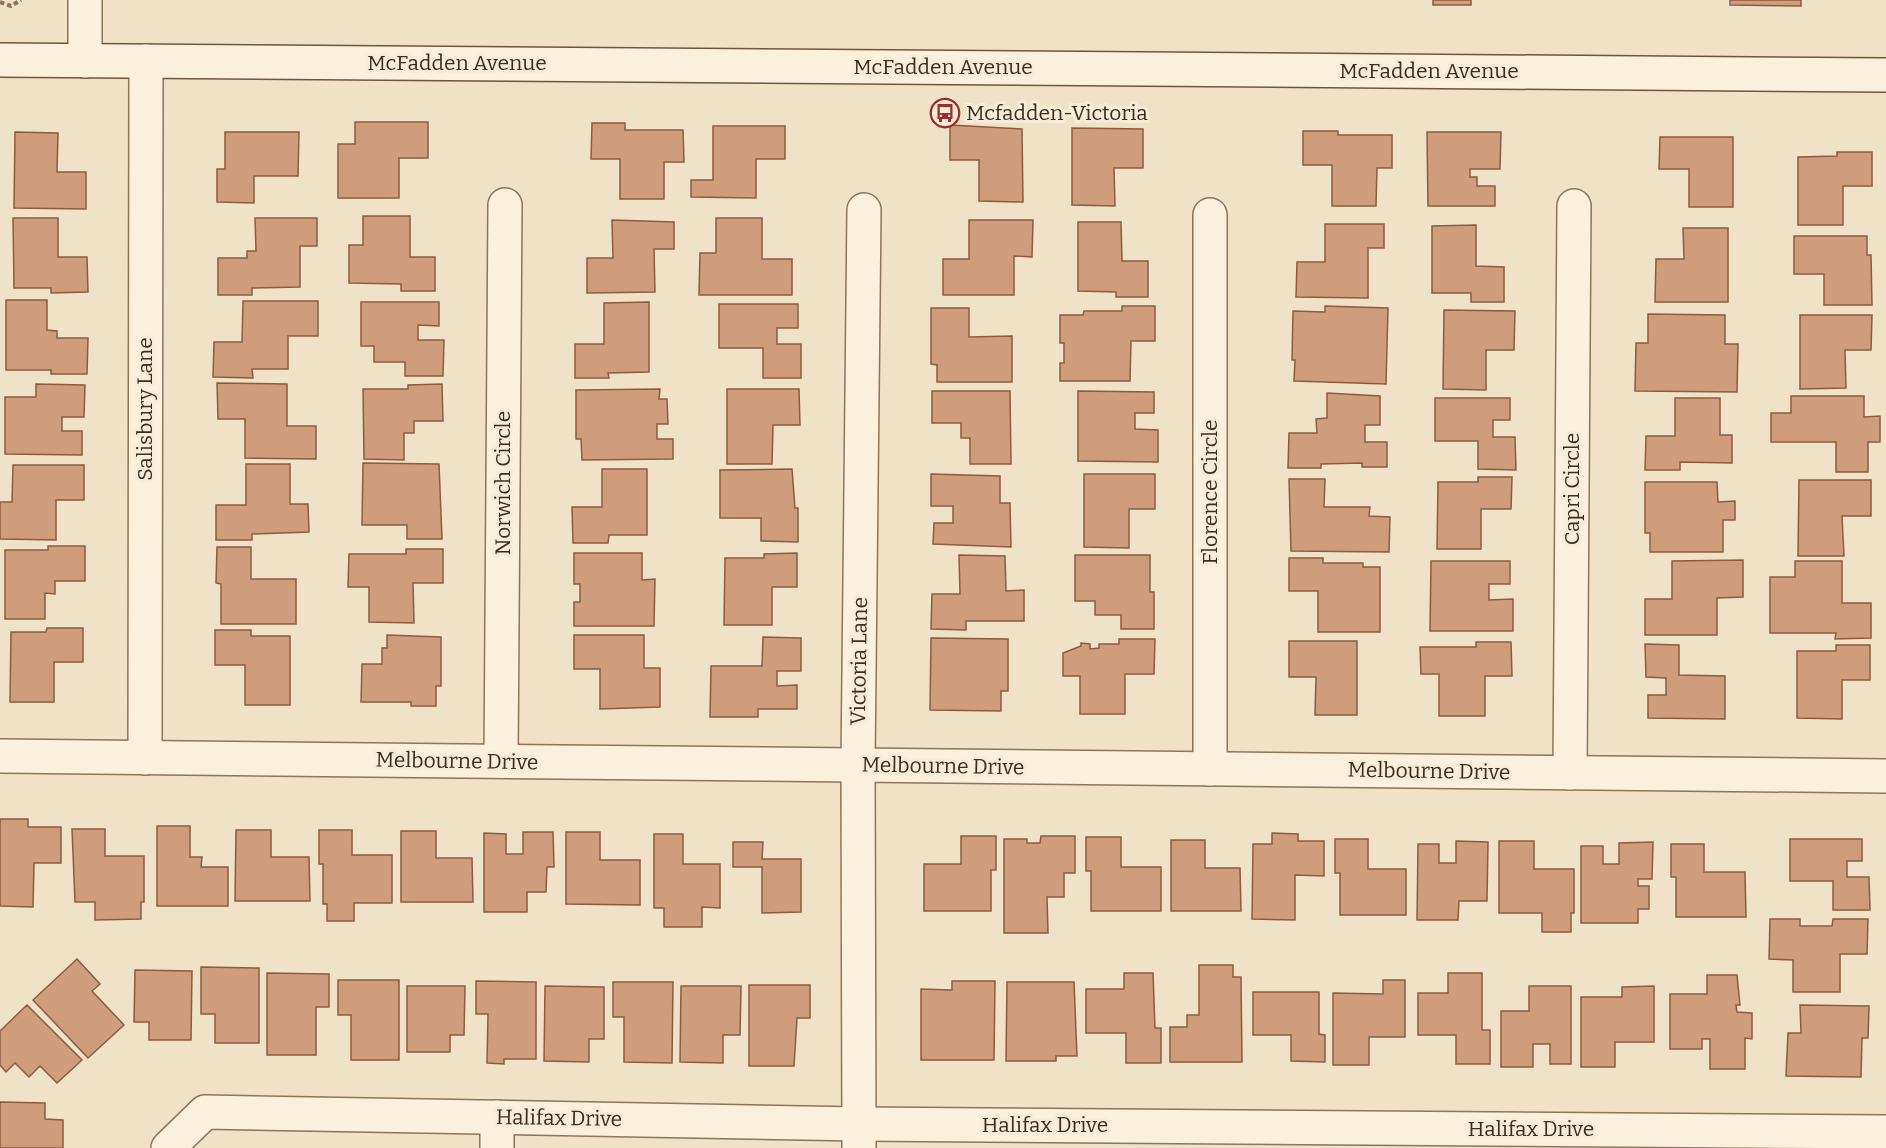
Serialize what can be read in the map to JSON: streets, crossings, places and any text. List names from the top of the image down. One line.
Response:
{"streets":{"street":["McFadden Avenue","Salisbury Lane","Norwich Circle","Capri Circle","Florence Circle","Victoria Lane","Melbourne Drive","Halifax Drive"]},"crossings":[["McFadden Avenue","Salisbury Lane"],["Salisbury Lane","Melbourne Drive"],["Norwich Circle","Melbourne Drive"],["Capri Circle","Melbourne Drive"],["Florence Circle","Melbourne Drive"],["Victoria Lane","Melbourne Drive"],["Victoria Lane","Halifax Drive"]],"places":{"bus stop":["Mcfadden-Victoria"]}}
